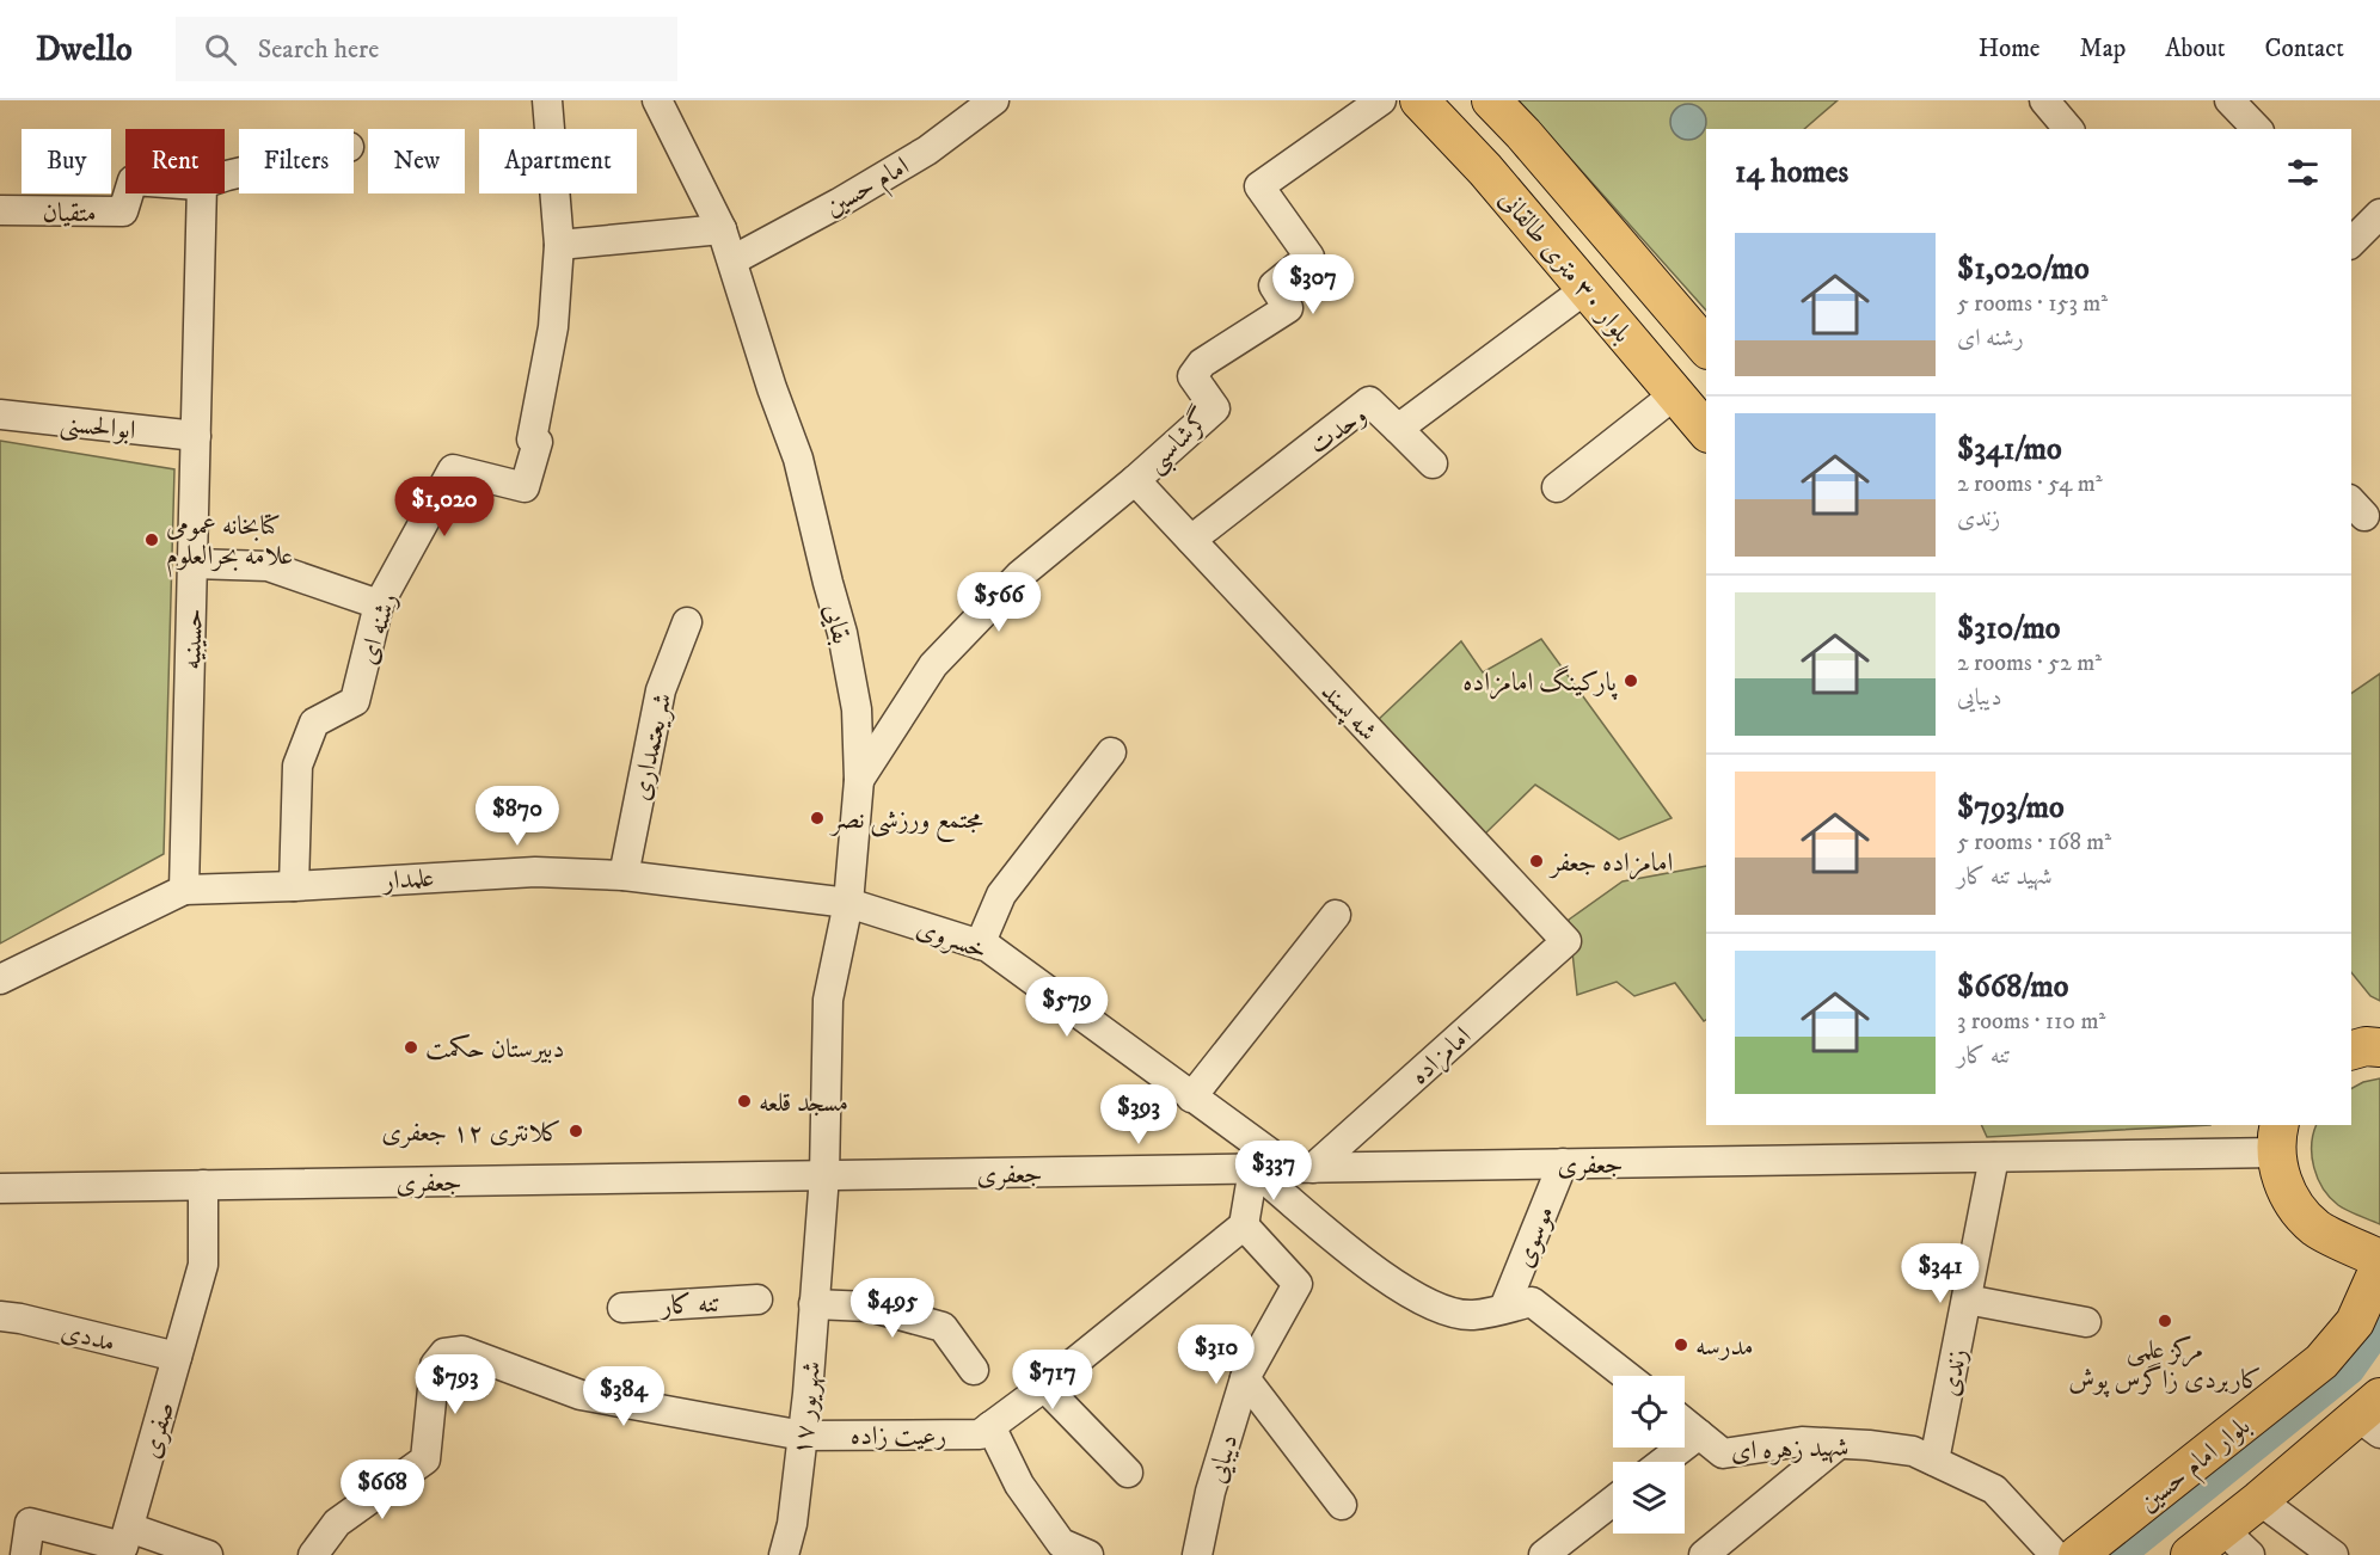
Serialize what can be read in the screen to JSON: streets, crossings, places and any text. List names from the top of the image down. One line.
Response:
{"streets":{"main road":["بلوار ۳۰ متری طالقانی","بلوار امام حسین"],"street":["امام حسین","متقیان","ابوالحسنی","وحدت","گرشاسبی","بقایی","رشنه ای","حسینیه","شه پسند","شریعتمداری","علمدار","خسروی","امامزاده","جعفری","موسوی","تنه کار","مددی","زندی","۱۷ شهریور","صفری","رعیت زاده","شهید زهره ای","دیبایی"]},"crossings":[["امام حسین","بقایی"],["بلوار ۳۰ متری طالقانی","وحدت"],["ابوالحسنی","حسینیه"],["وحدت","شه پسند"],["گرشاسبی","بقایی"],["گرشاسبی","شه پسند"],["بقایی","علمدار"],["بقایی","خسروی"],["بقایی","جعفری"],["بقایی","۱۷ شهریور"],["رشنه ای","علمدار"],["حسینیه","علمدار"],["شه پسند","امامزاده"],["شریعتمداری","علمدار"],["علمدار","خسروی"],["خسروی","امامزاده"],["خسروی","جعفری"],["امامزاده","جعفری"],["جعفری","موسوی"],["جعفری","زندی"],["جعفری","۱۷ شهریور"],["جعفری","صفری"],["مددی","صفری"],["زندی","شهید زهره ای"],["۱۷ شهریور","رعیت زاده"],["رعیت زاده","دیبایی"]],"places":["کتابخانه عمومی علامه بحرالعلوم","پارکینگ امامزاده","مجتمع ورزشی نصر","امامزاده جعفر","دبیرستان حکمت","مسجد قلعه","کلانتری ۱۲ جعفری","مرکز علمی کاربردی زاگرس پوش","مدرسه"],"page":{"header":"Dwello","search":"Search here","nav":["Home","Map","About","Contact"],"chip":["Buy","Rent","Filters","New","Apartment"],"heading":"14 homes","list":[{"name":"$1,020/mo","note":"5 rooms · 153 m² · رشنه ای"},{"name":"$341/mo","note":"2 rooms · 54 m² · زندی"},{"name":"$310/mo","note":"2 rooms · 52 m² · دیبایی"},{"name":"$793/mo","note":"5 rooms · 168 m² · شهید تنه کار"},{"name":"$668/mo","note":"3 rooms · 110 m² · تنه کار"}],"price":["$307","$1,020","$566","$870","$579","$393","$337","$341","$495","$310","$717","$793","$384","$668"]}}
